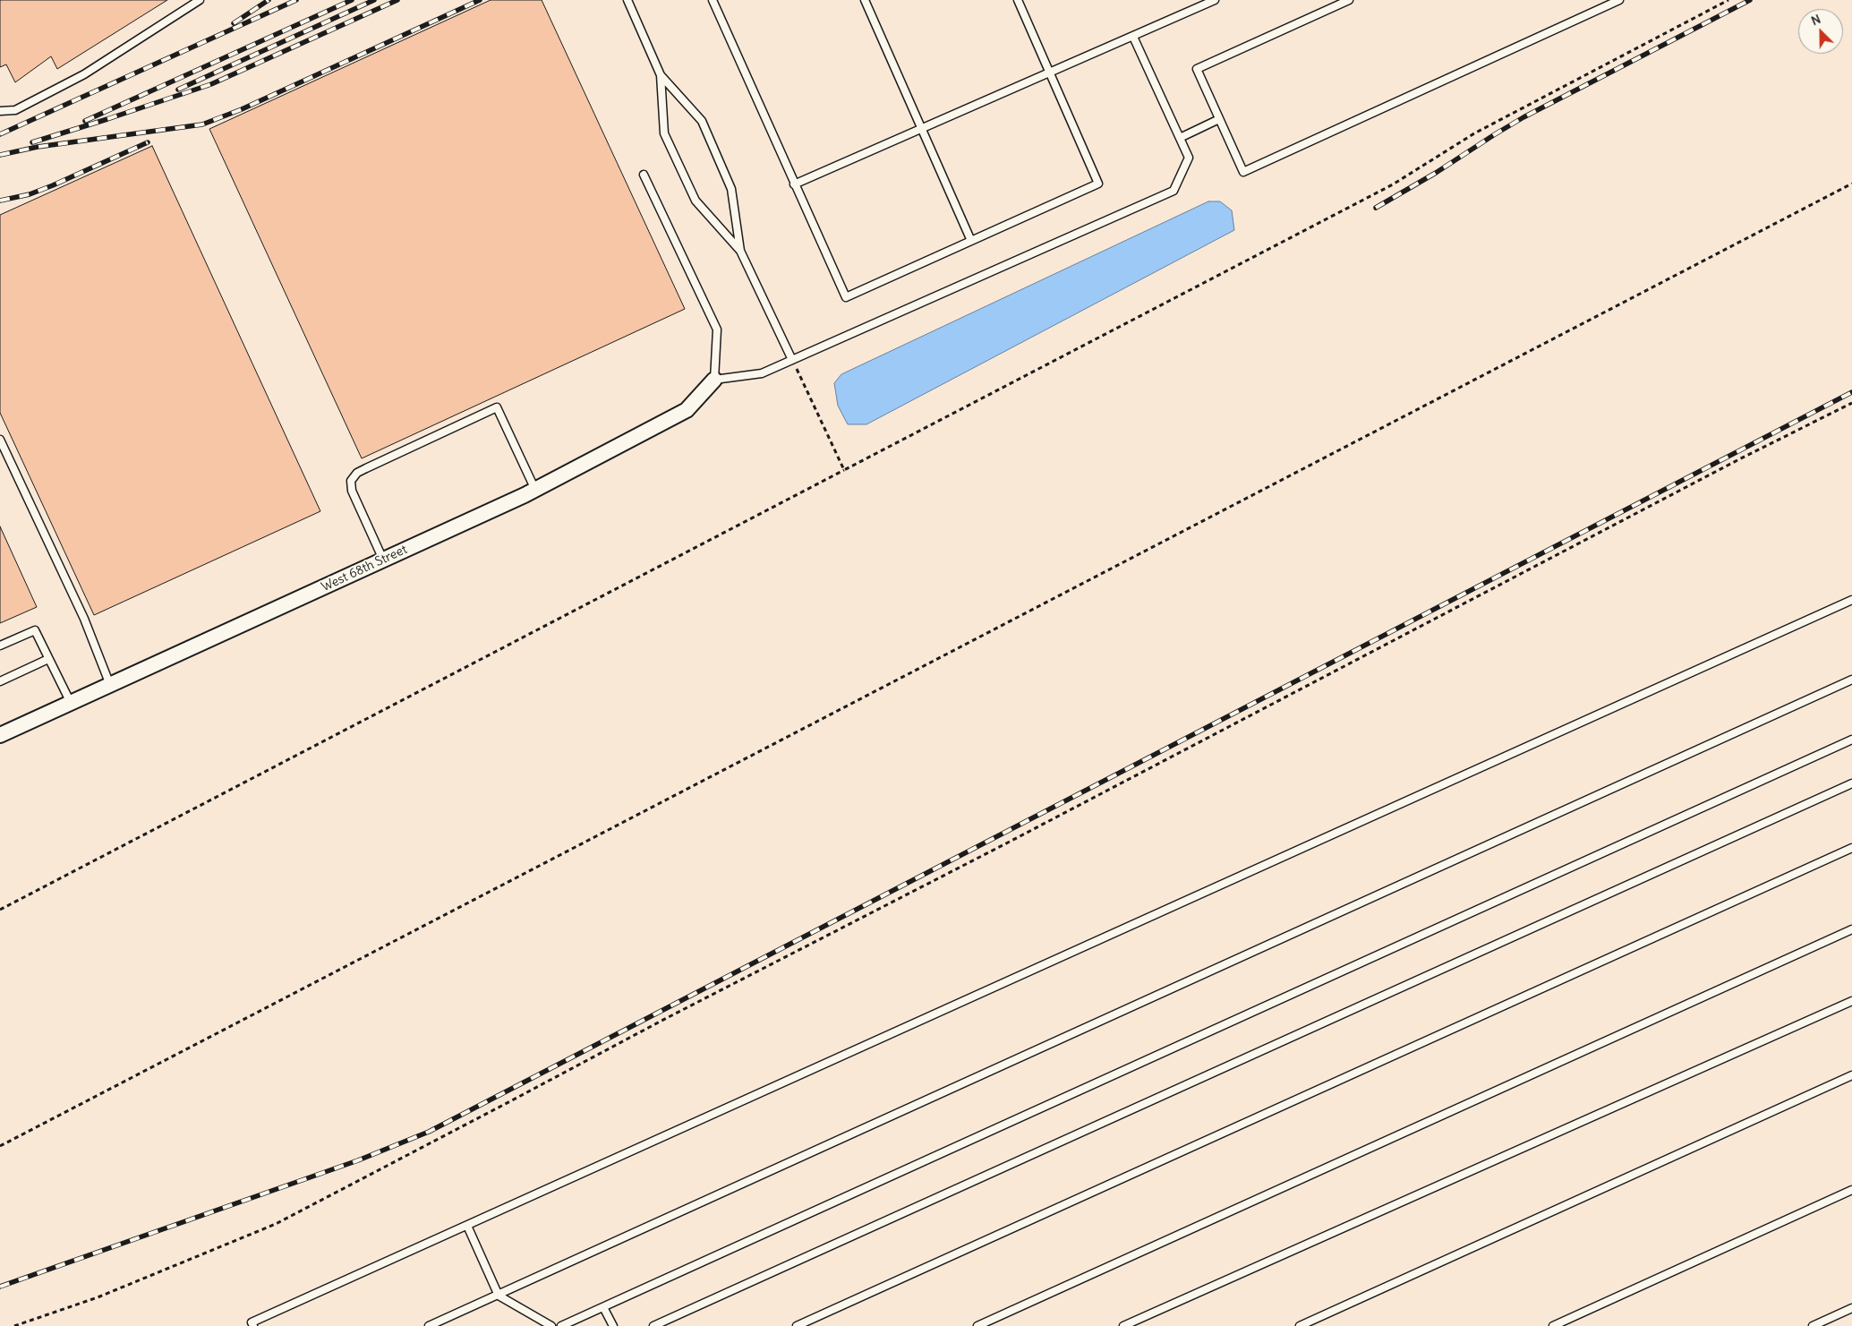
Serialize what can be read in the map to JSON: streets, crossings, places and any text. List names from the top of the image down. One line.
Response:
{"streets":{"street":["West 68th Street"]},"north":"top left"}
